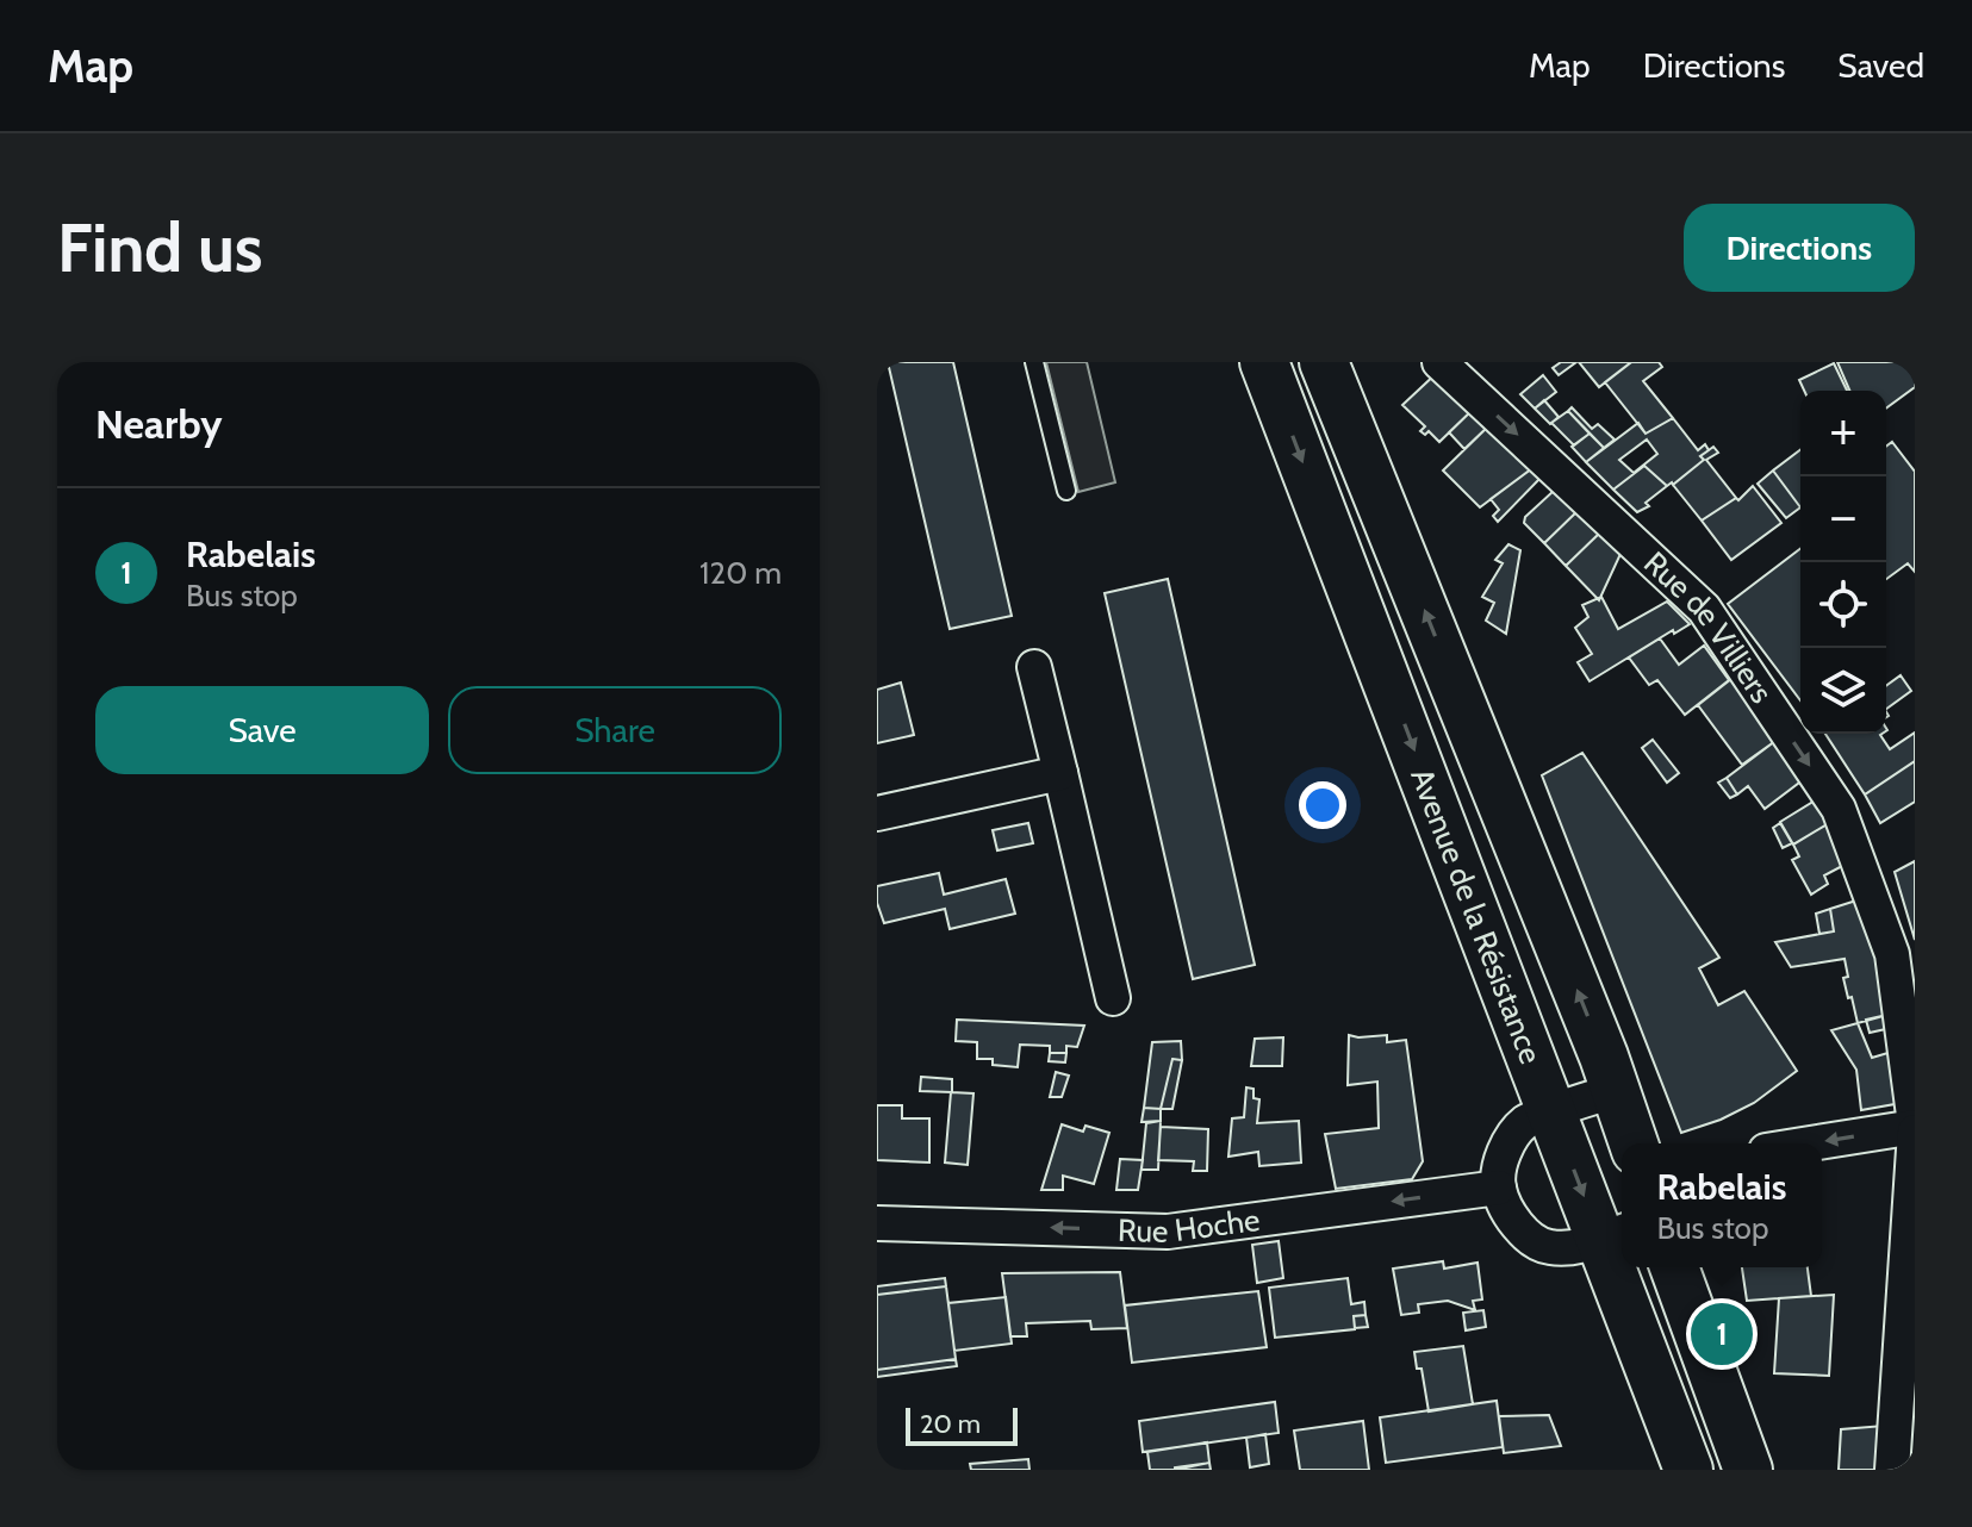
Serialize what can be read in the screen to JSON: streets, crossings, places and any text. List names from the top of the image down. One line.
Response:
{"streets":{"main road":["Avenue de la Résistance"],"street":["Rue de Villiers","Rue Hoche"]},"one_way":["Rue de Villiers","Rue Hoche"],"scale_bar":"20 m","page":{"header":"Map","nav":["Map","Directions","Saved"],"buttons":["Directions",["Save","Share"]],"title":"Find us","heading":"Nearby","map_buttons":["+","−"],"list":[{"mark":"1","name":"Rabelais","note":"Bus stop","value":"120 m"}],"popup":["Rabelais","Bus stop"],"pins":"1","scale":"20 m"}}
